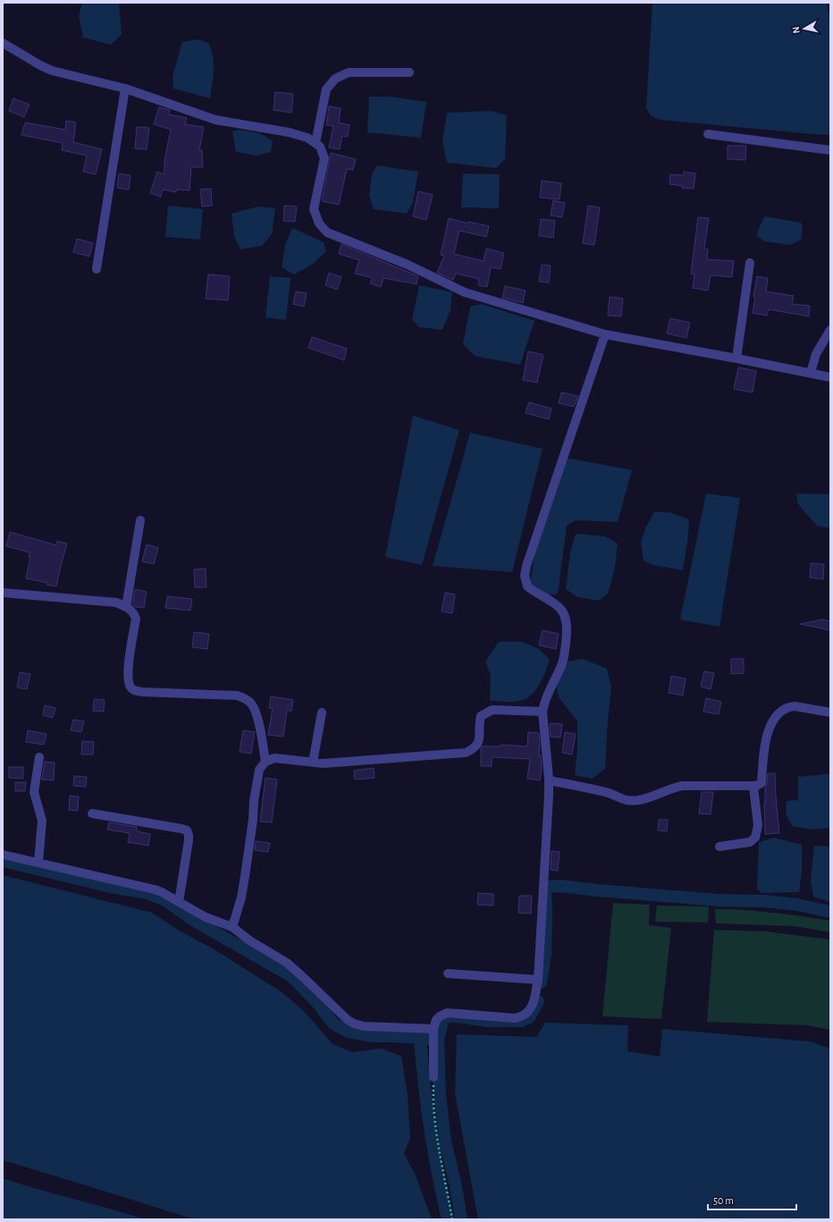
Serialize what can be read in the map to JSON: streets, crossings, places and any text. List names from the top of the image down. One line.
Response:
{"scale_bar":"50 m","north":"left"}
